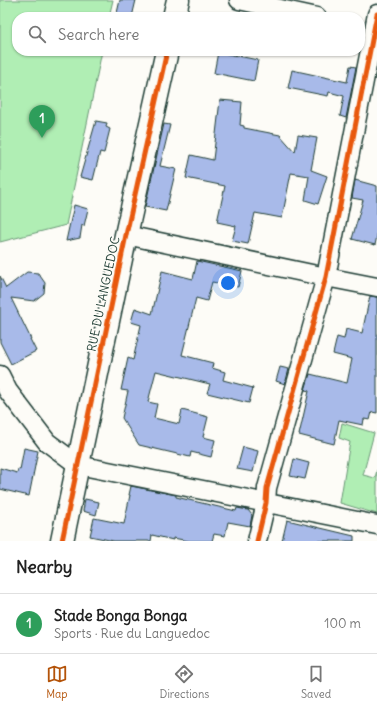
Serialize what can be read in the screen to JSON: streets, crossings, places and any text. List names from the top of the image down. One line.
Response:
{"streets":{"street":["RUE DU LANGUEDOC"]},"page":{"search":"Search here","pins":"1","heading":"Nearby","list":[{"mark":"1","name":"Stade Bonga Bonga","note":"Sports · Rue du Languedoc","value":"100 m"}],"nav":["Map","Directions","Saved"]}}
